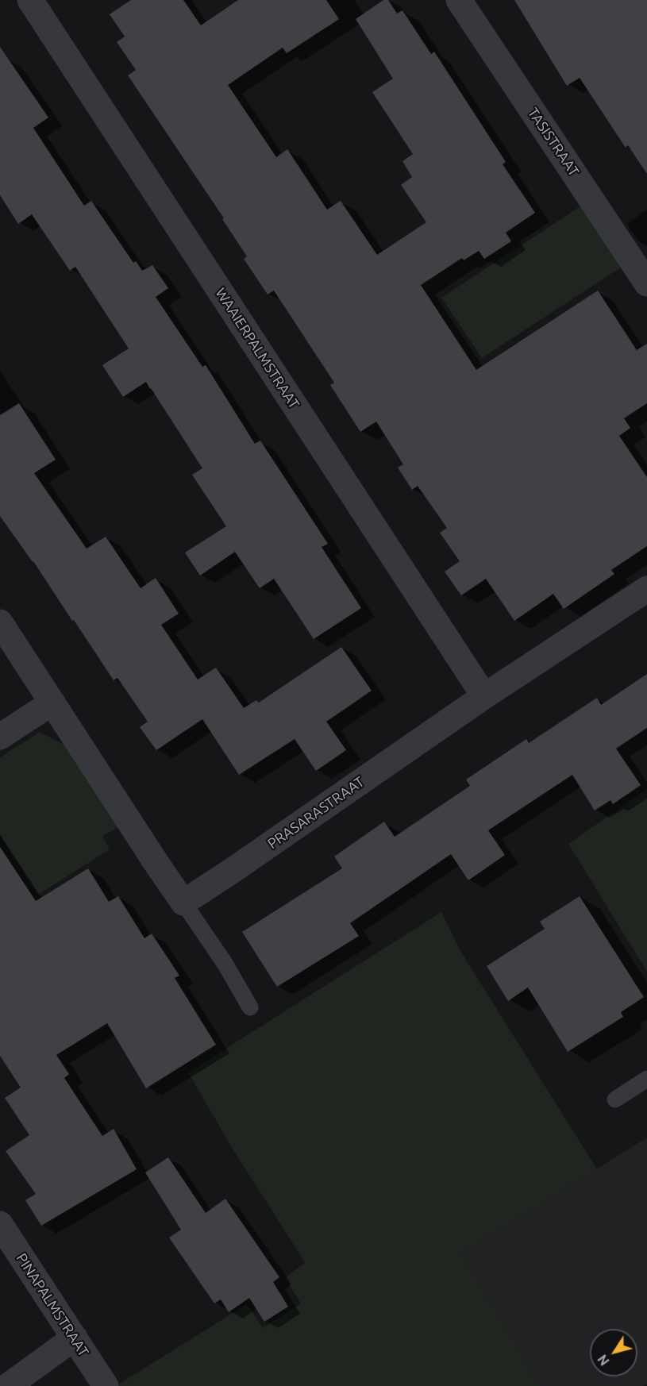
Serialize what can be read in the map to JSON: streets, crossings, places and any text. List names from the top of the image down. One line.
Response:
{"streets":{"street":["TASISTRAAT","WAAIERPALMSTRAAT","PRASARASTRAAT","PINAPALMSTRAAT"]},"crossings":[["WAAIERPALMSTRAAT","PRASARASTRAAT"]],"north":"bottom left"}
